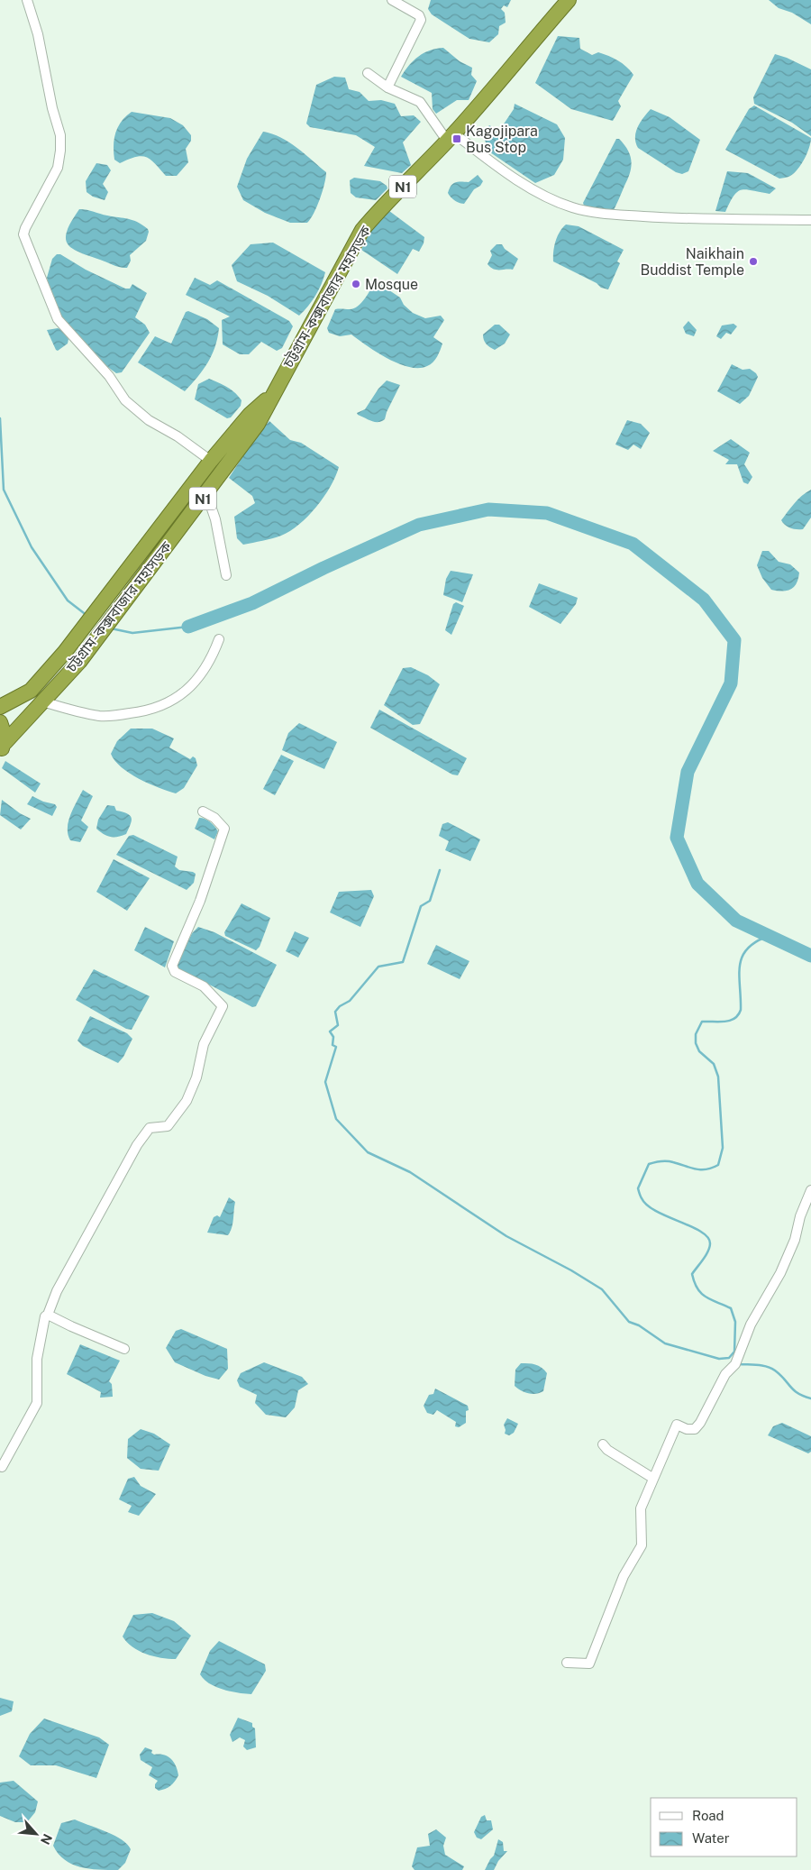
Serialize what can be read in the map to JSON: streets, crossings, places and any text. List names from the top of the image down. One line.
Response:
{"streets":{"highway":["N1","চট্টগ্রাম-কক্সবাজার মহাসড়ক"]},"crossings":[["N1","চট্টগ্রাম-কক্সবাজার মহাসড়ক"]],"places":{"transit":["Kagojipara Bus Stop"],"other":["Naikhain Buddist Temple","Mosque"]},"legend":["Road","Water"],"north":"bottom right"}
